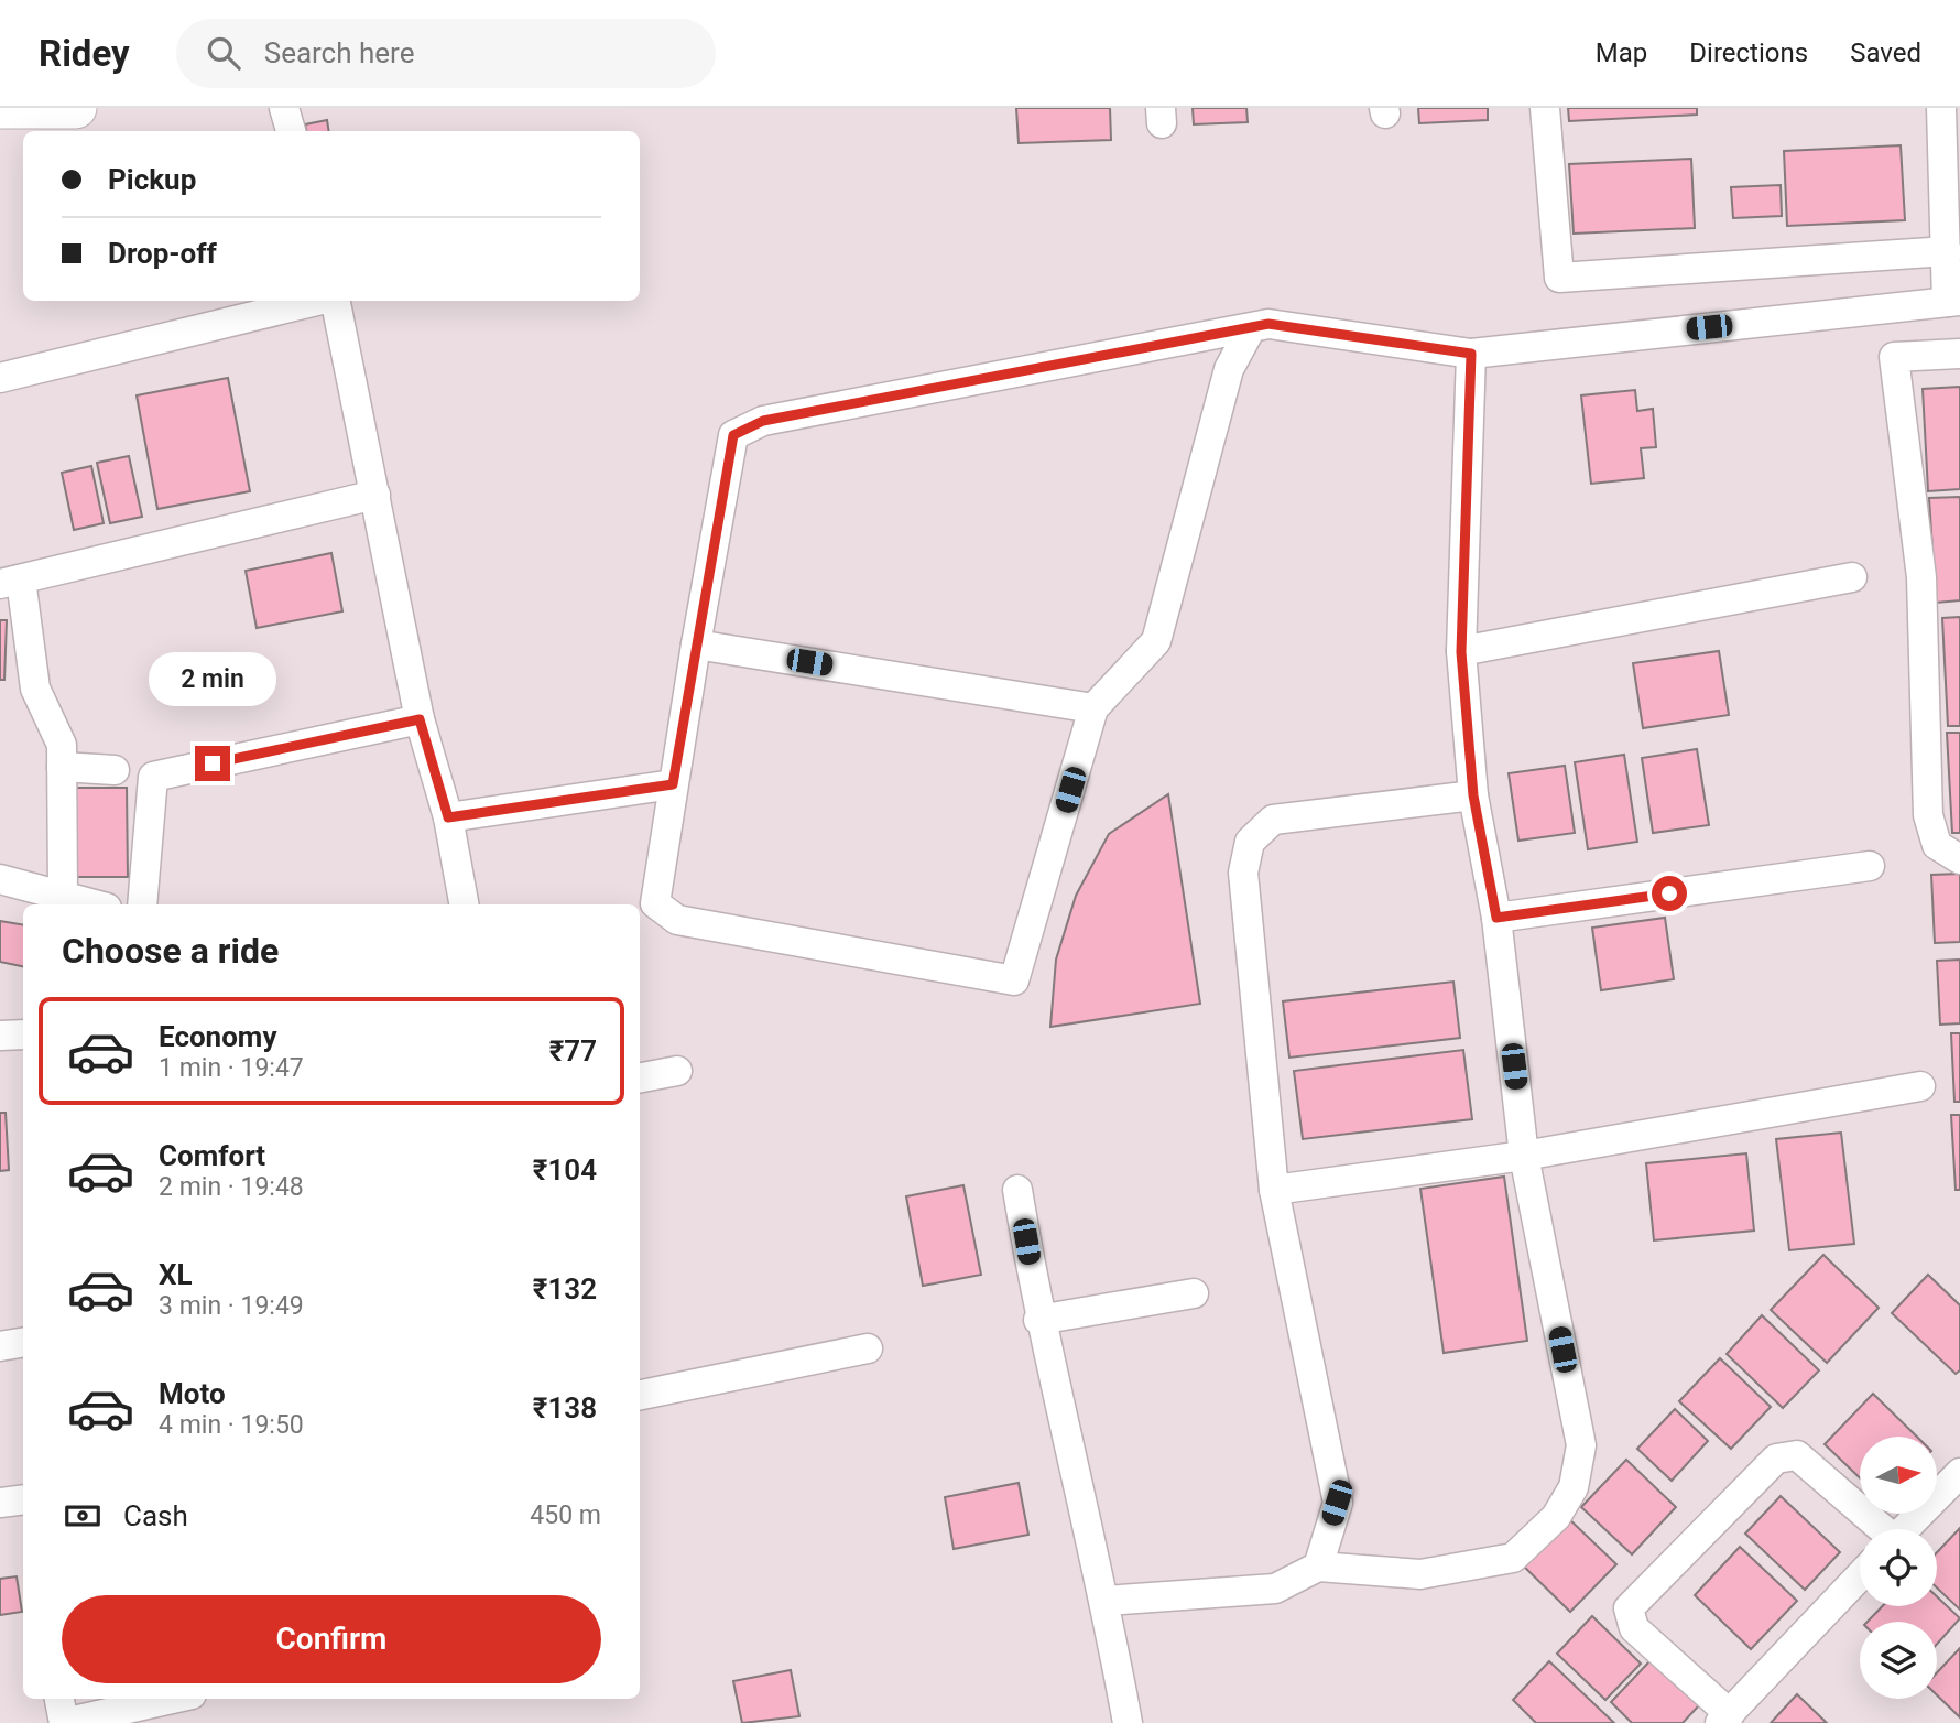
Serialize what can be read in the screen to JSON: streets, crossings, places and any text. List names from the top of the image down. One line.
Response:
{"north":"right","page":{"header":"Ridey","search":"Search here","nav":["Map","Directions","Saved"],"banner":["Pickup","Drop-off"],"bubble":"2 min","heading":"Choose a ride","list":[{"name":"Economy","note":"1 min · 19:47","value":"₹77"},{"name":"Comfort","note":"2 min · 19:48","value":"₹104"},{"name":"XL","note":"3 min · 19:49","value":"₹132"},{"name":"Moto","note":"4 min · 19:50","value":"₹138"}],"pay":["Cash","450 m"],"buttons":"Confirm"}}
